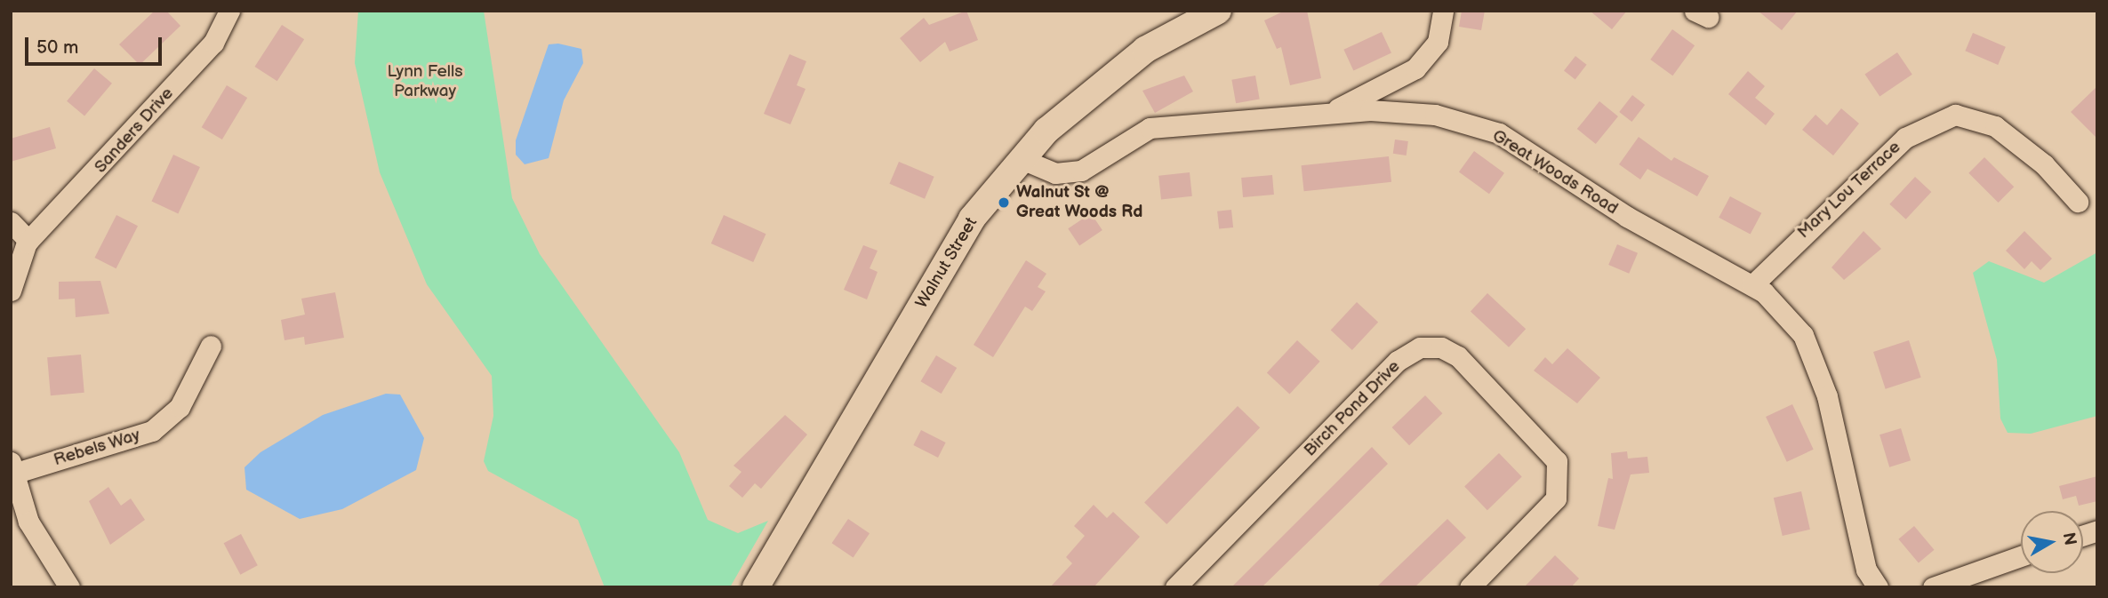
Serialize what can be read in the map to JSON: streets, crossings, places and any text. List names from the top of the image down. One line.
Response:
{"streets":{"main road":["Walnut Street"],"street":["Sanders Drive","Great Woods Road","Mary Lou Terrace","Birch Pond Drive","Rebels Way"]},"crossings":[["Great Woods Road","Mary Lou Terrace"],["Great Woods Road","Walnut Street"]],"parks":["Lynn Fells Parkway"],"places":["Walnut St @ Great Woods Rd"],"scale_bar":"50 m","north":"right"}
